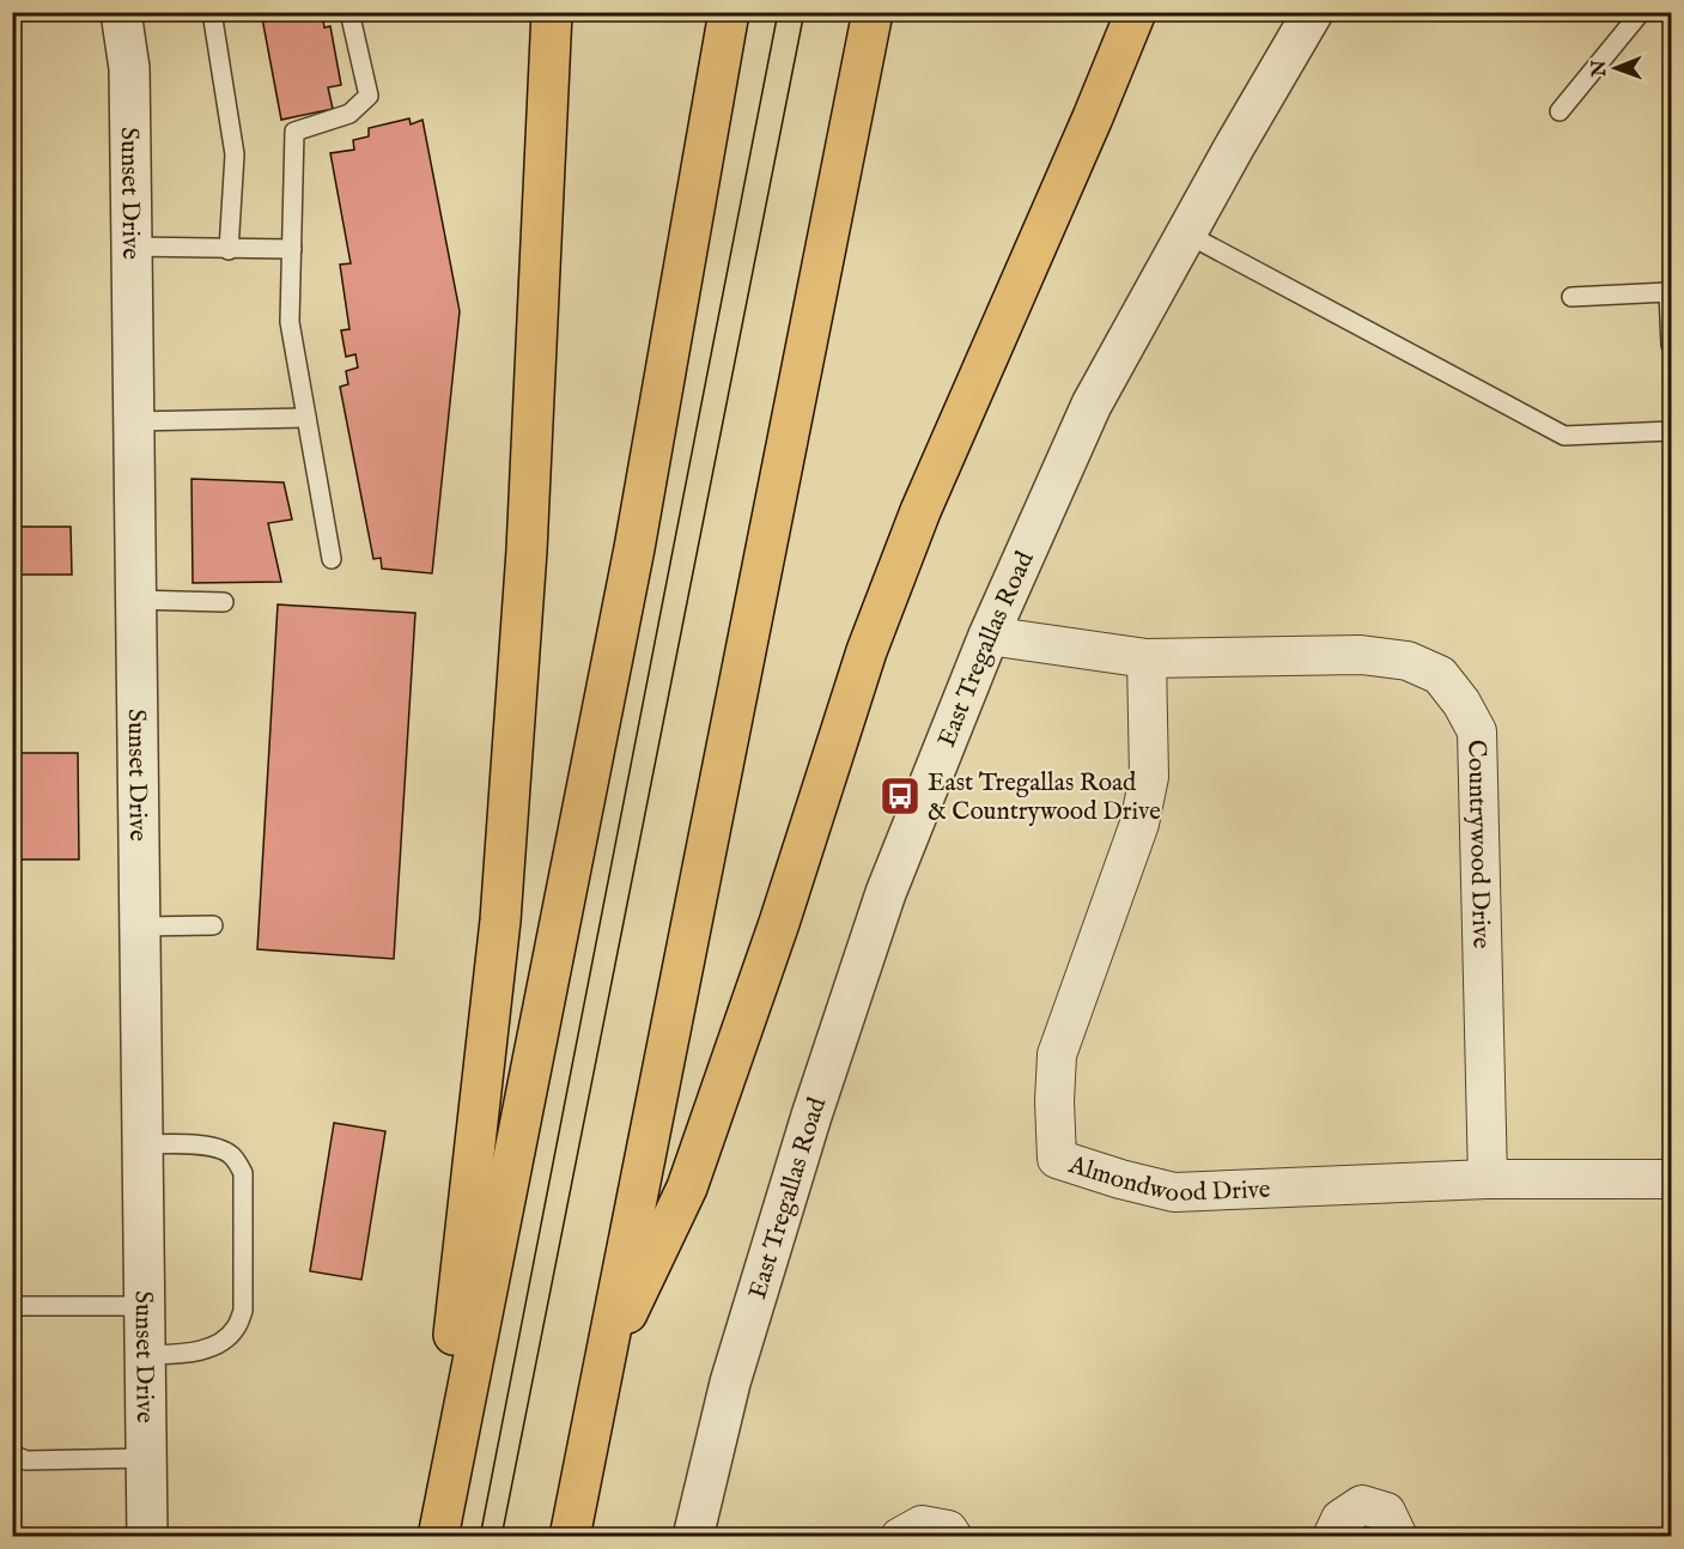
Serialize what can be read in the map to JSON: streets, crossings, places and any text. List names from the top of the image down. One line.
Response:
{"streets":{"street":["Sunset Drive","East Tregallas Road","Countrywood Drive","Almondwood Drive"]},"crossings":[["East Tregallas Road","Countrywood Drive"],["Countrywood Drive","Almondwood Drive"]],"places":{"bus stop":["East Tregallas Road & Countrywood Drive"]},"north":"left"}
